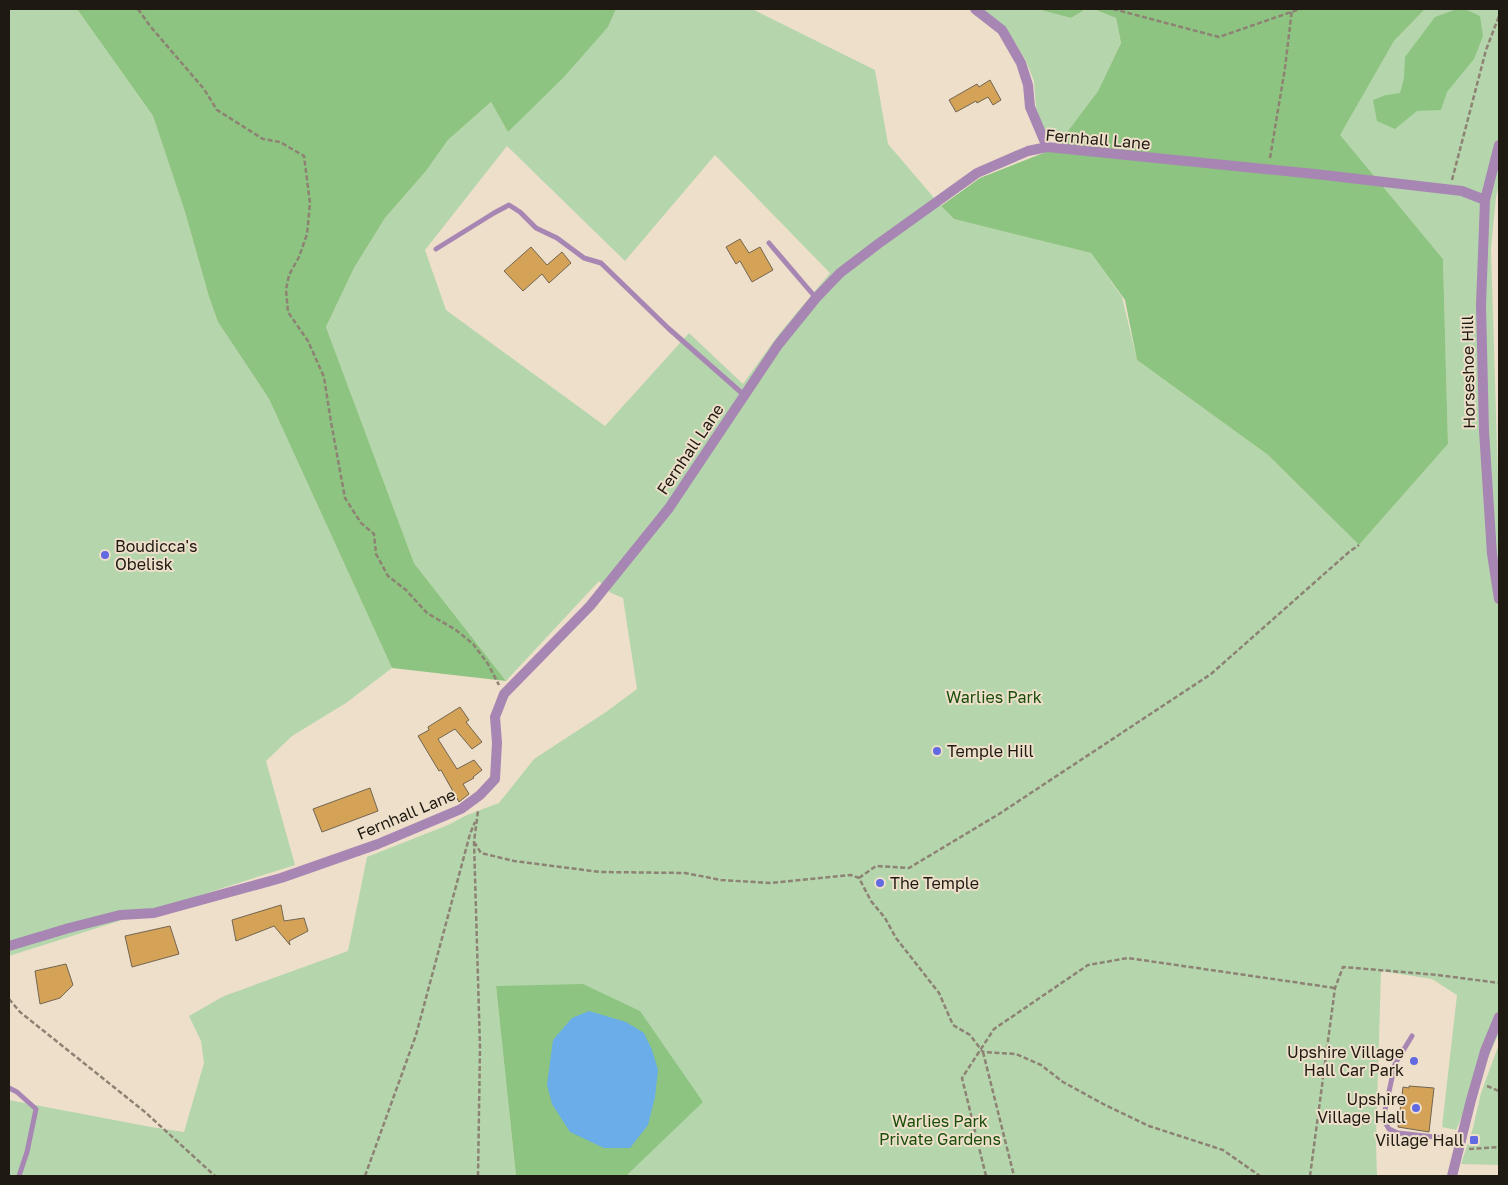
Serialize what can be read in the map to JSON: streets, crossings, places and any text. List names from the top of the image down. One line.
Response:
{"streets":{"street":["Fernhall Lane","Horseshoe Hill"]},"crossings":[["Fernhall Lane","Horseshoe Hill"]],"parks":["Warlies Park","Warlies Park Private Gardens"],"places":{"other":["Boudicca's Obelisk","Temple Hill","The Temple","Upshire Village Hall Car Park","Upshire Village Hall"],"transit":["Village Hall"]}}
